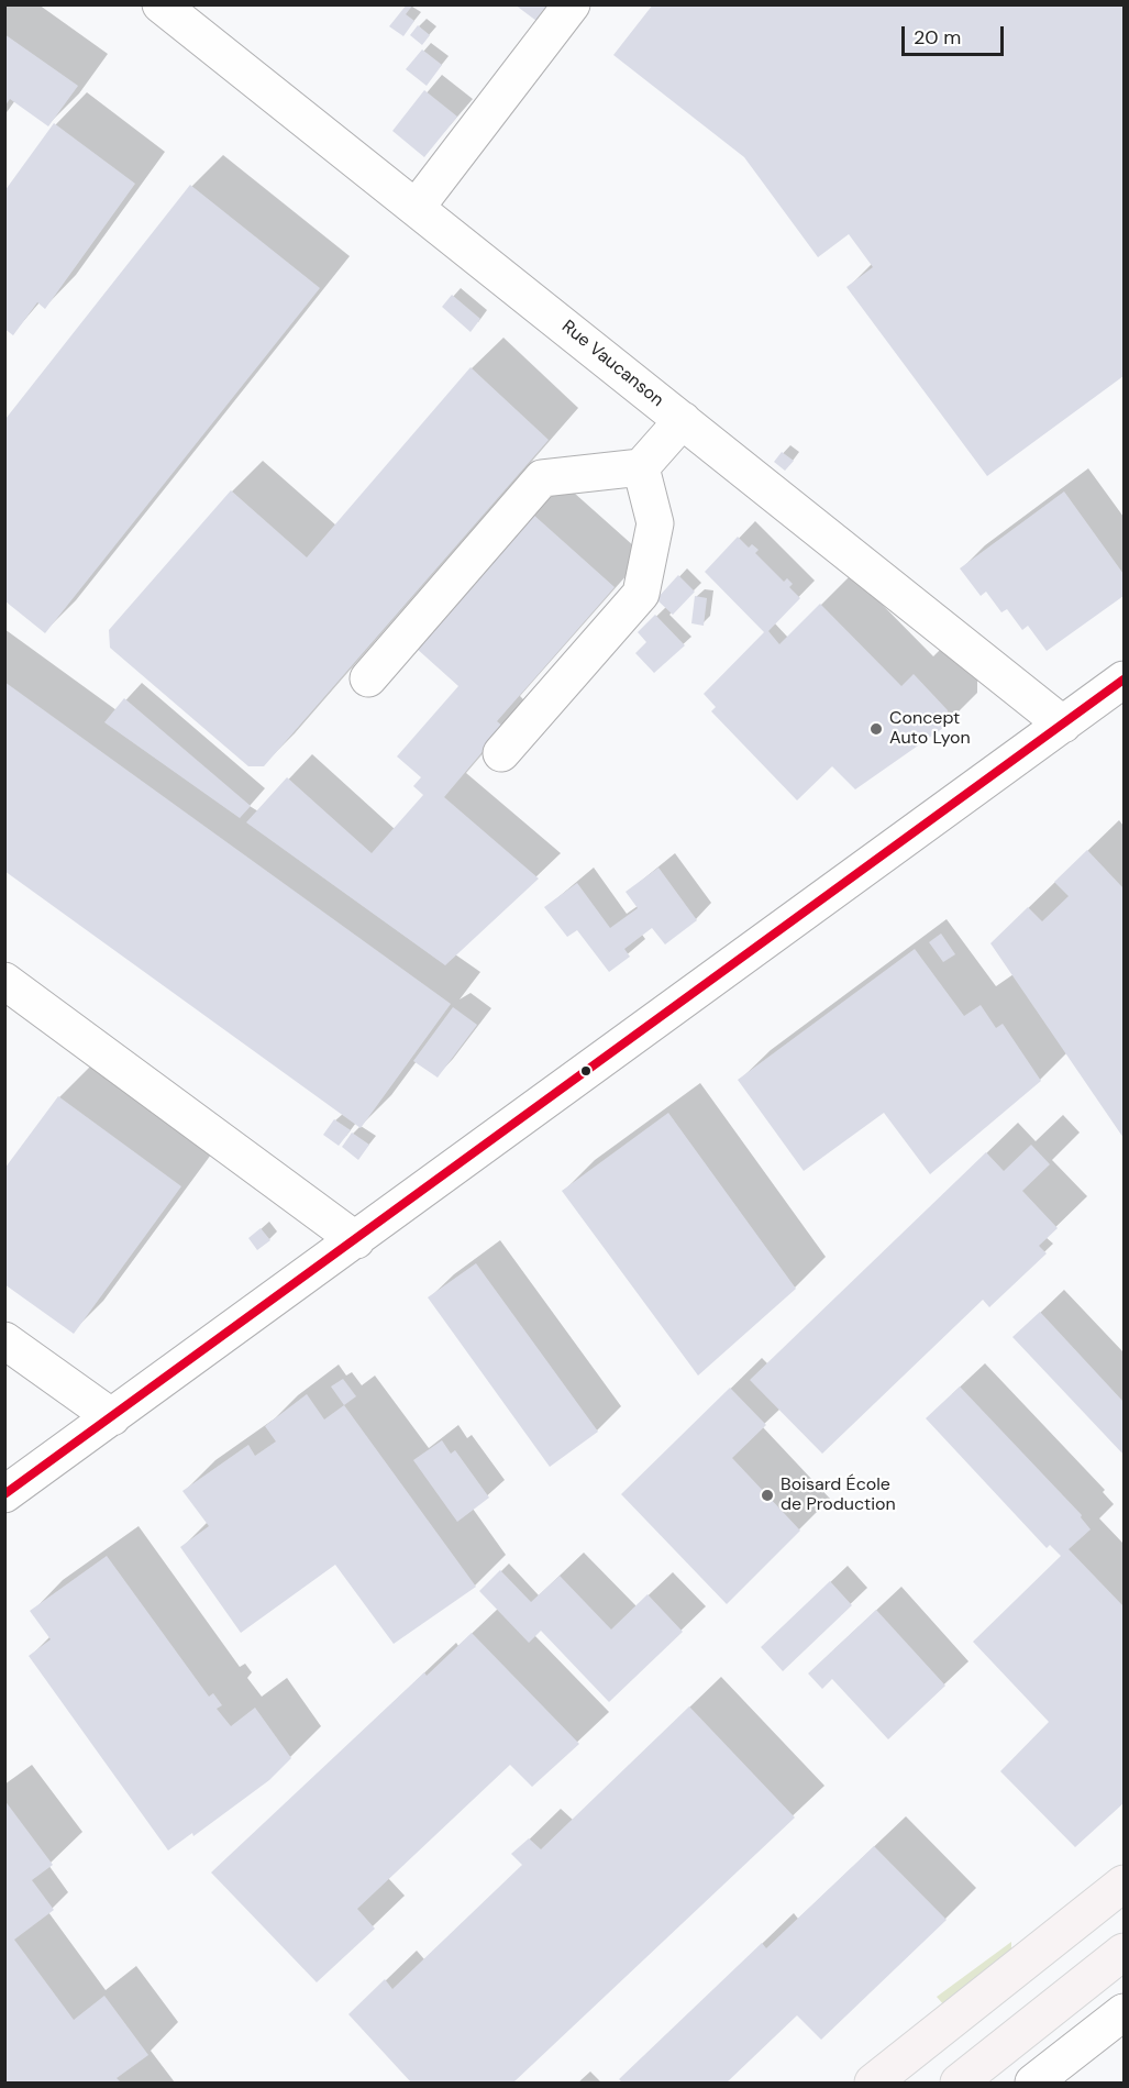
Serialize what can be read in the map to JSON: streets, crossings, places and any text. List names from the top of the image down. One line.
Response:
{"streets":{"street":["Rue Vaucanson"]},"places":["Concept Auto Lyon","Boisard École de Production"],"scale_bar":"20 m"}
